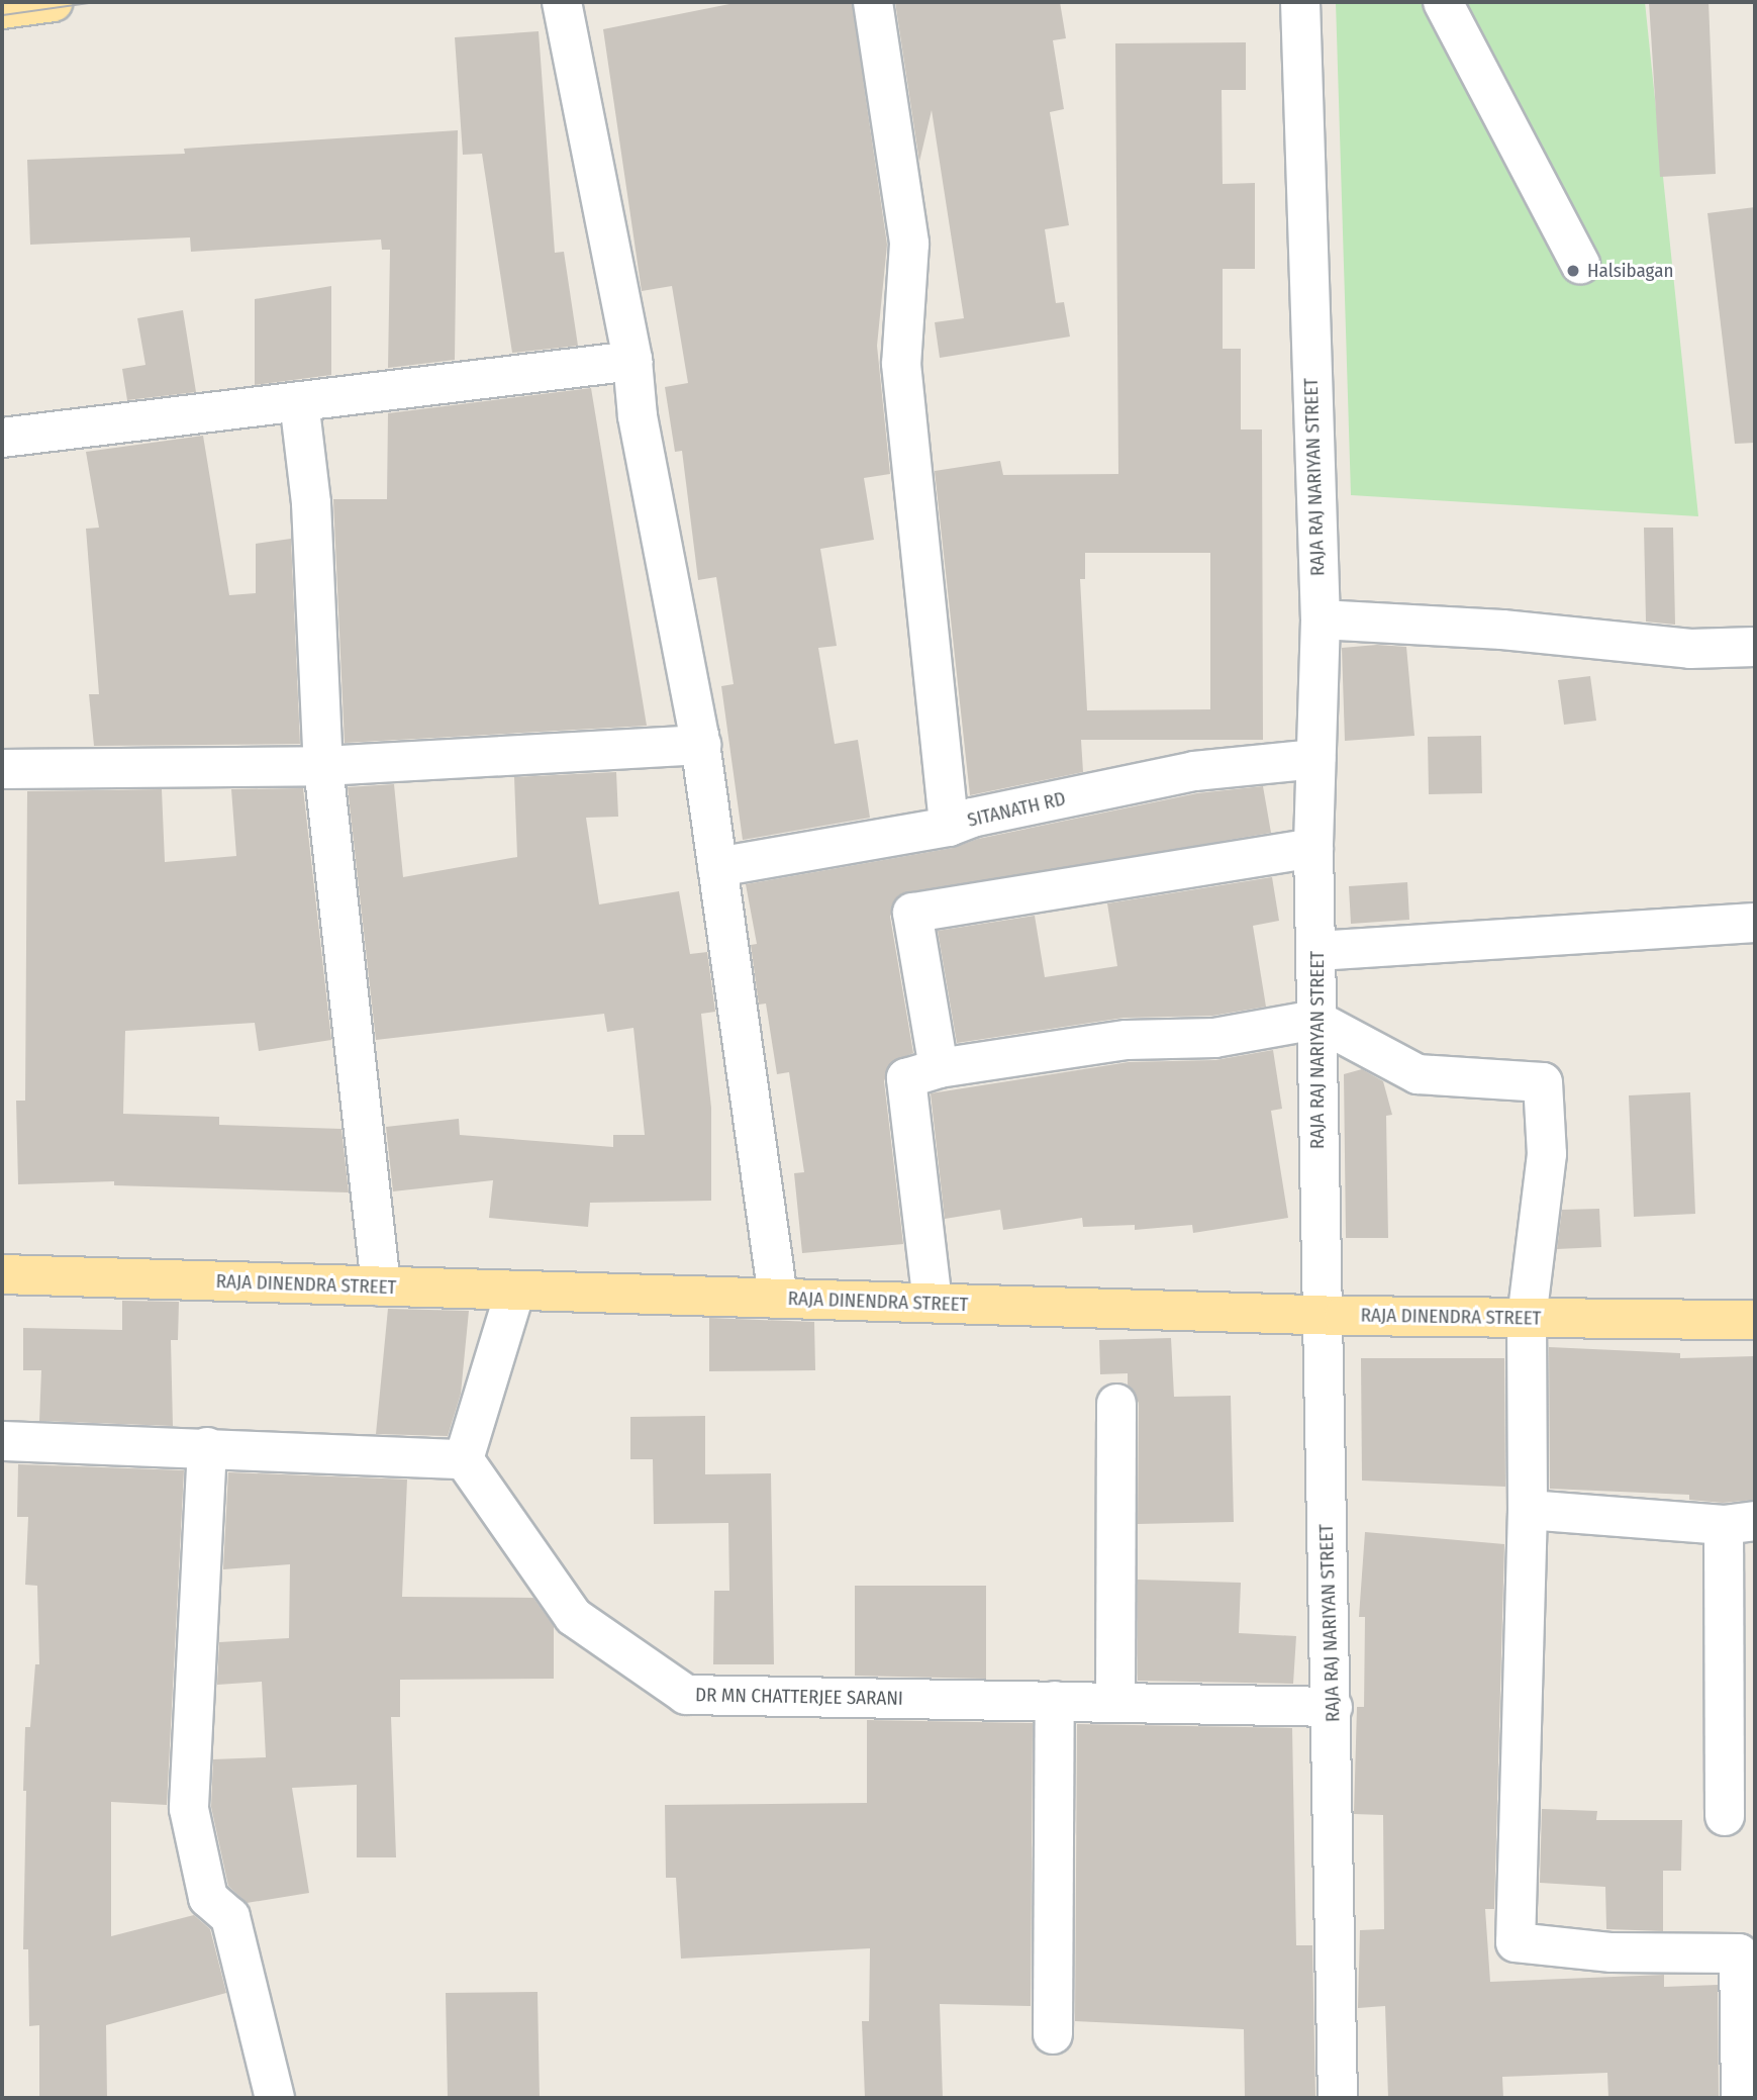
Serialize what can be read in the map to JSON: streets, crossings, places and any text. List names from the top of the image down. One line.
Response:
{"streets":{"main road":["RAJA DINENDRA STREET"],"street":["RAJA RAJ NARIYAN STREET","SITANATH RD","DR MN CHATTERJEE SARANI"]},"crossings":[["RAJA RAJ NARIYAN STREET","SITANATH RD"],["RAJA RAJ NARIYAN STREET","RAJA DINENDRA STREET"],["RAJA RAJ NARIYAN STREET","DR MN CHATTERJEE SARANI"]],"places":["Halsibagan"]}
